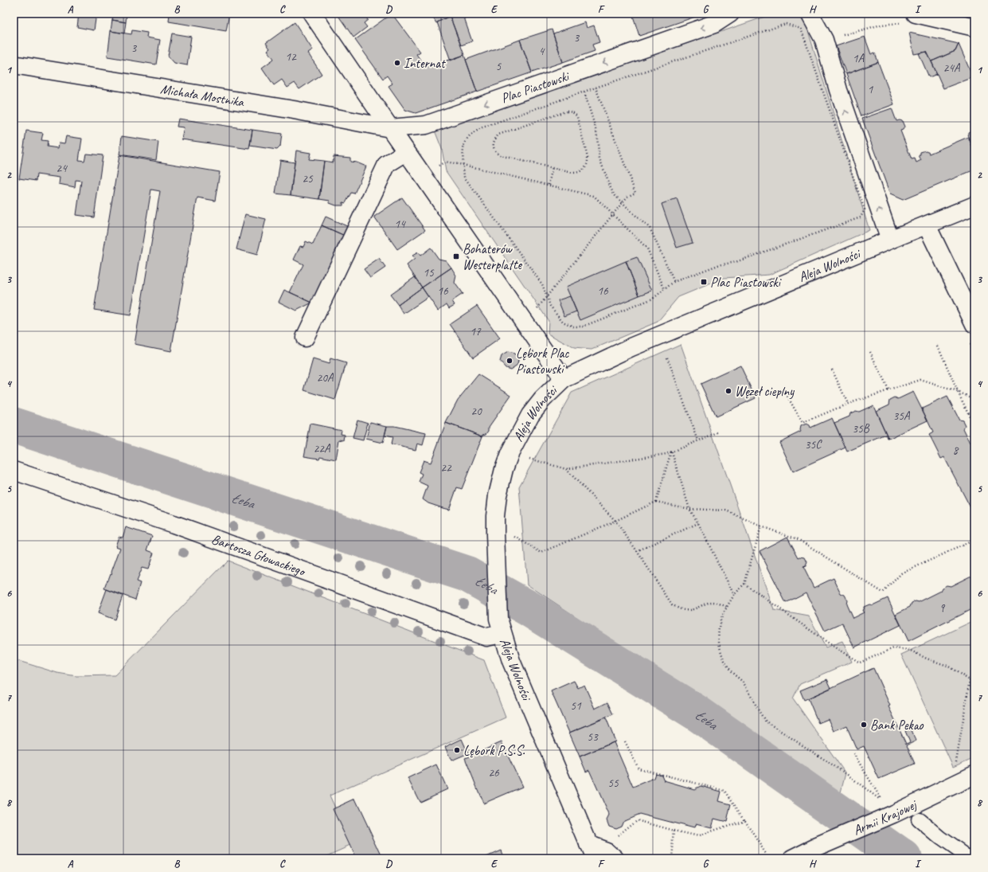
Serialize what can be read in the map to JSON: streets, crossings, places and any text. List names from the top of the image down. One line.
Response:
{"streets":{"street":["Plac Piastowski","Michała Mostnika","Aleja Wolności","Bartosza Głowackiego","Armii Krajowej"]},"crossings":[["Plac Piastowski","Michała Mostnika"],["Aleja Wolności","Bartosza Głowackiego"]],"one_way":["Plac Piastowski"],"water":["Łeba"],"places":{"other":["Internat","Lębork Plac Piastowski","Węzeł cieplny","Bank Pekao","Lębork P.S.S."],"transit":["Bohaterów Westerplatte","Plac Piastowski"]},"house_numbers":["3","3","4","12","1A","5","24A","1","24","25","14","15","16","16","17","20A","20","35A","35B","35C","22A","8","22","9","51","53","26","55"],"grid":{"columns":["A","B","C","D","E","F","G","H","I"],"rows":["1","2","3","4","5","6","7","8"]}}
